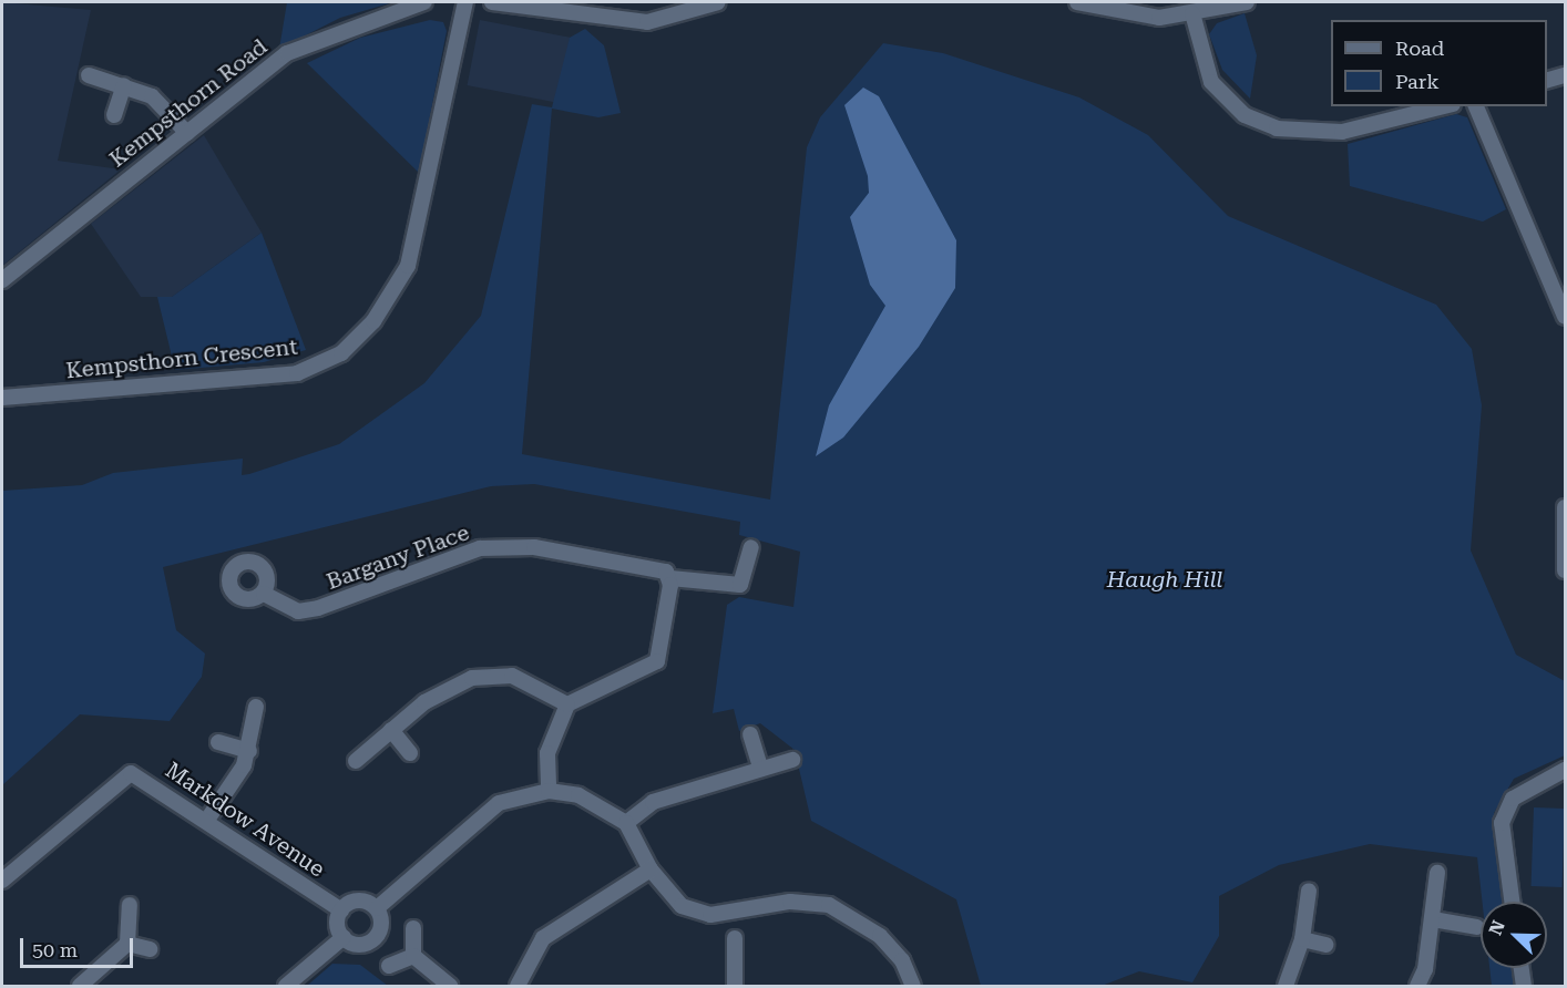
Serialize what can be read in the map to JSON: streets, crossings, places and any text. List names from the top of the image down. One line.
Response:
{"streets":{"street":["Kempsthorn Road","Kempsthorn Crescent","Bargany Place","Markdow Avenue"]},"parks":["Haugh Hill"],"legend":["Road","Park"],"scale_bar":"50 m","north":"top left"}
